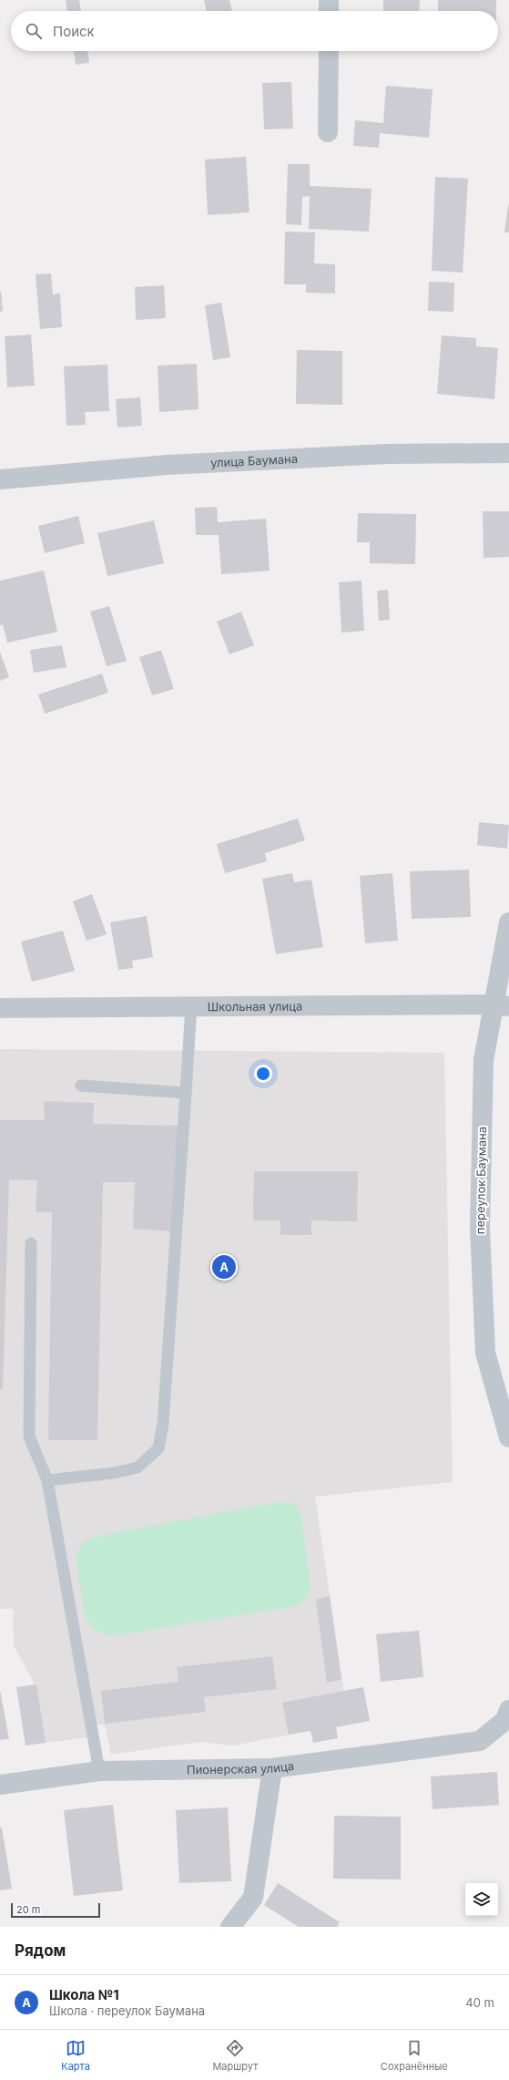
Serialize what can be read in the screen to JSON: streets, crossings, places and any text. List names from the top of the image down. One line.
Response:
{"streets":{"street":["улица Баумана","Школьная улица","переулок Баумана","Пионерская улица"]},"crossings":[["Школьная улица","переулок Баумана"]],"scale_bar":"20 m","page":{"search":"Поиск","pins":"A","scale":"20 m","heading":"Рядом","list":[{"mark":"A","name":"Школа №1","note":"Школа · переулок Баумана","value":"40 m"}],"nav":["Карта","Маршрут","Сохранённые"]}}
